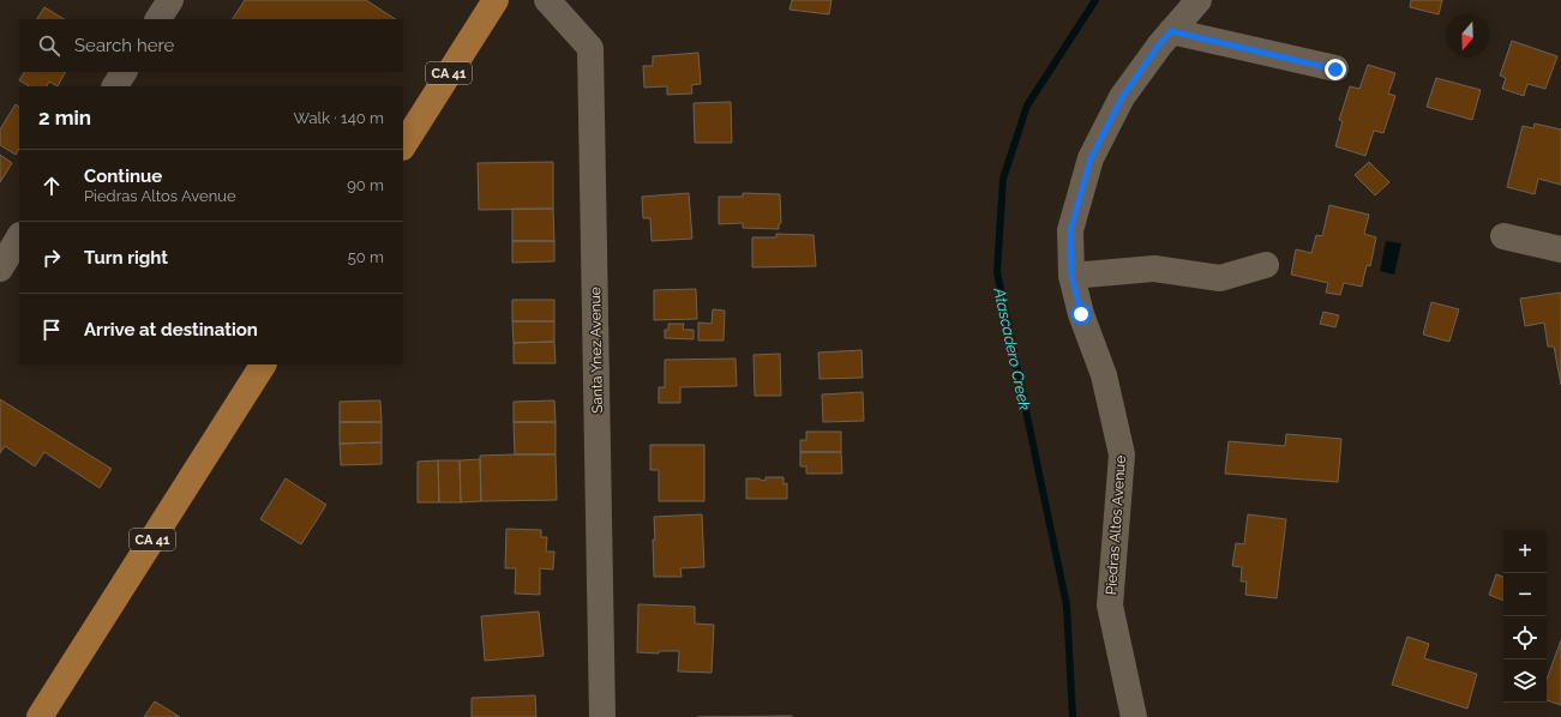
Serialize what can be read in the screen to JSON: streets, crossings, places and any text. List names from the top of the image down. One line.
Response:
{"streets":{"main road":["CA 41"],"street":["Santa Ynez Avenue","Piedras Altos Avenue"]},"water":["Atascadero Creek"],"north":"bottom","page":{"search":"Search here","heading":["2 min","Walk · 140 m"],"list":[["Continue","Piedras Altos Avenue","90 m"],["Turn right","50 m"],"Arrive at destination"],"map_buttons":["+","−"]}}
